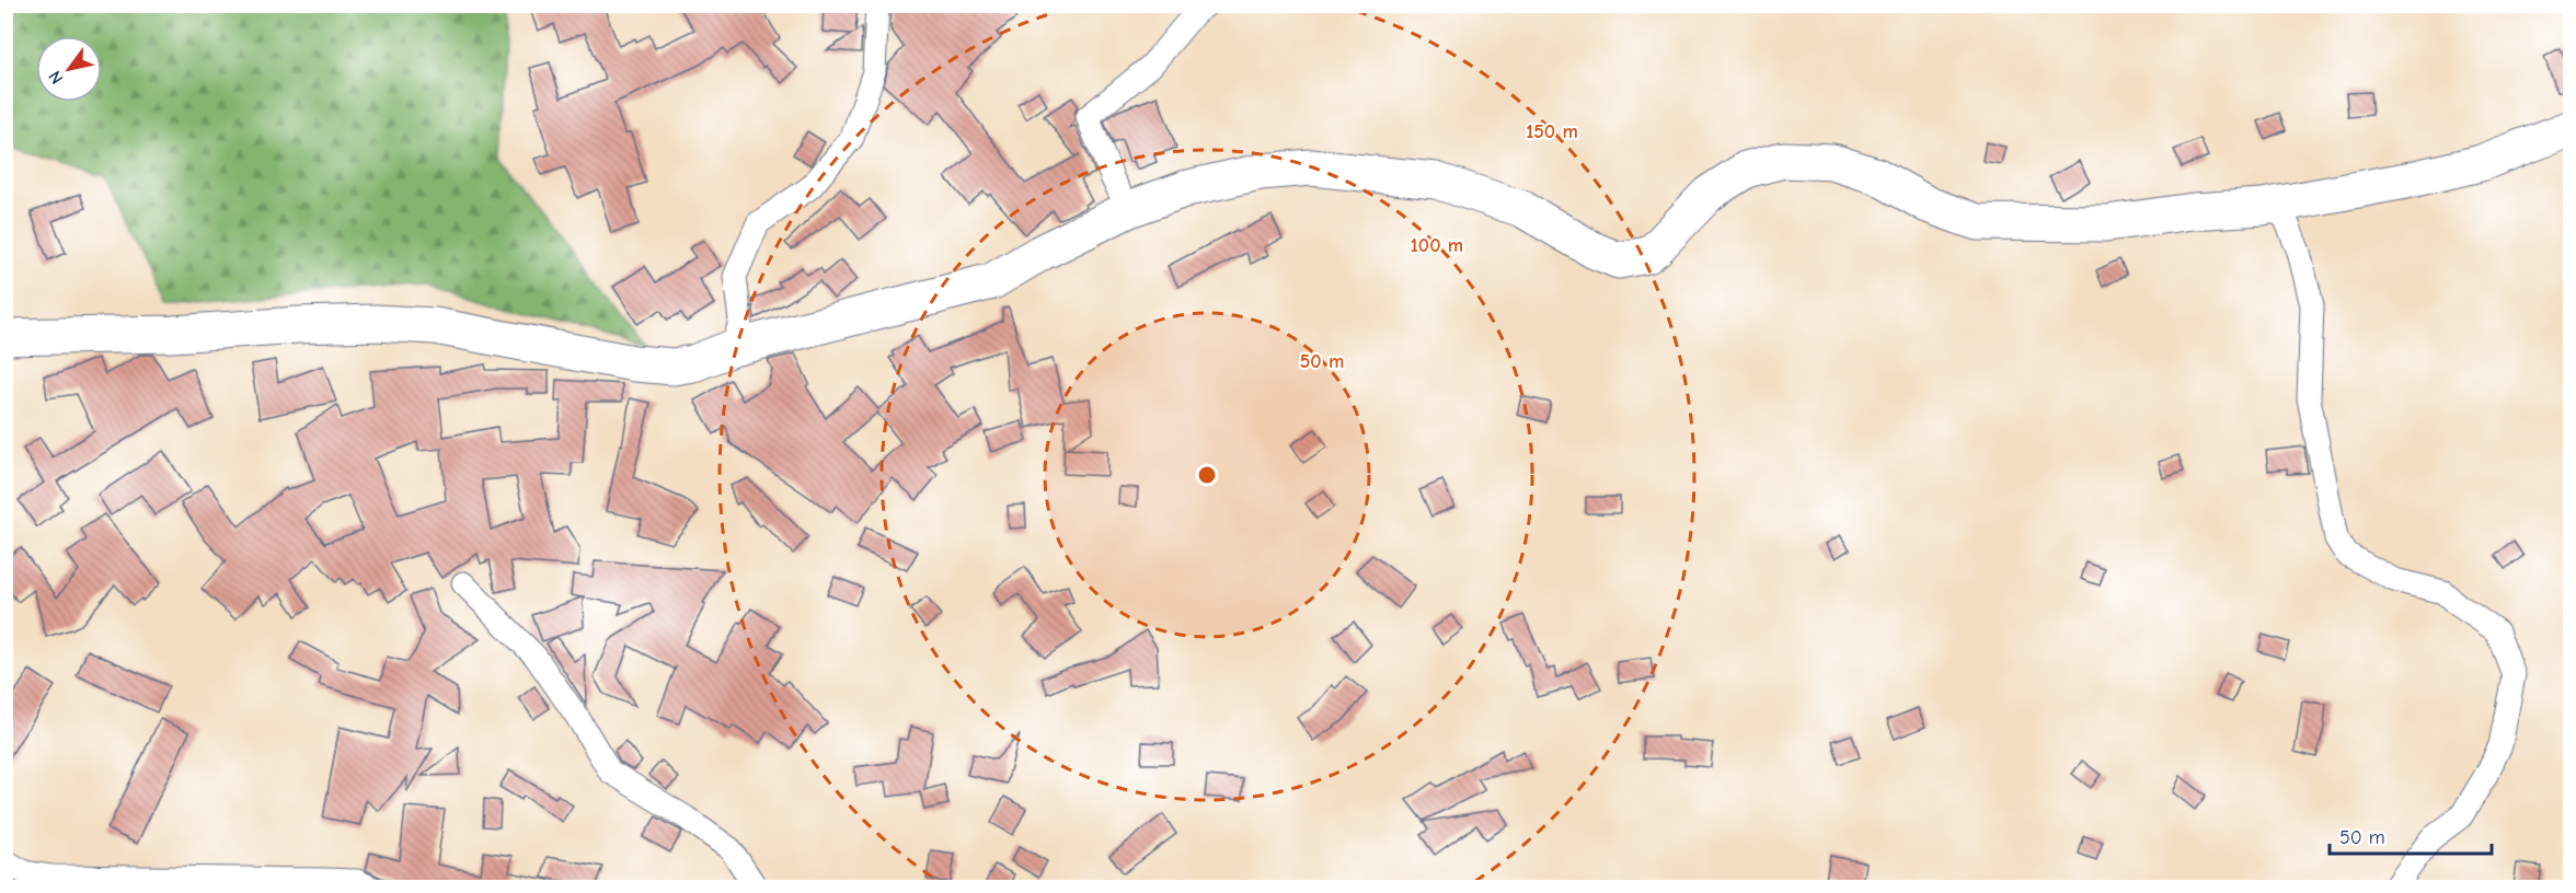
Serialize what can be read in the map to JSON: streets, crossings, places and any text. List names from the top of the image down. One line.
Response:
{"scale_bar":"50 m","north":"bottom left","rings":["150 m","100 m","50 m"]}
